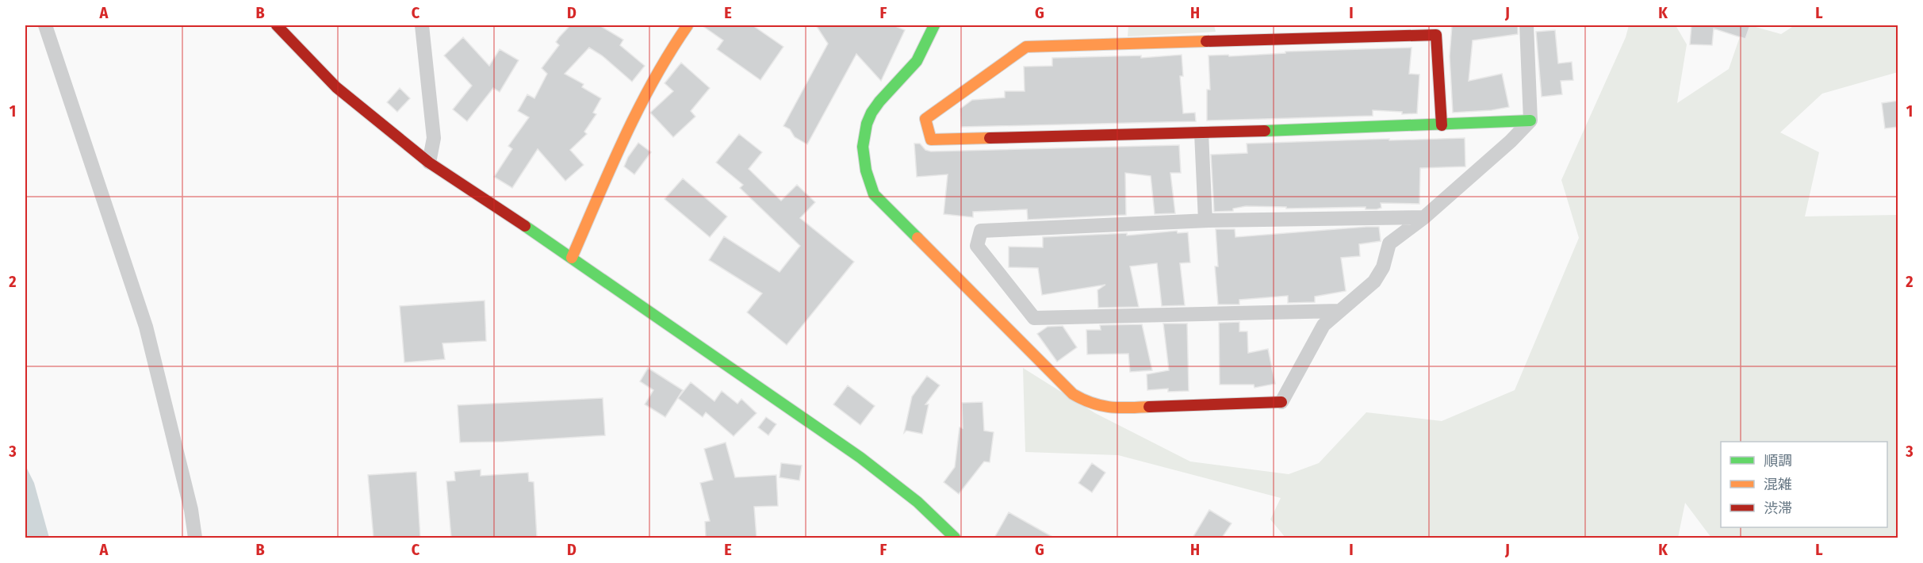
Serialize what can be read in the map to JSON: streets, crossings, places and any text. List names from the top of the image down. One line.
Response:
{"legend":["順調","混雑","渋滞"],"grid":{"columns":["A","B","C","D","E","F","G","H","I","J","K","L"],"rows":["1","2","3"]}}
